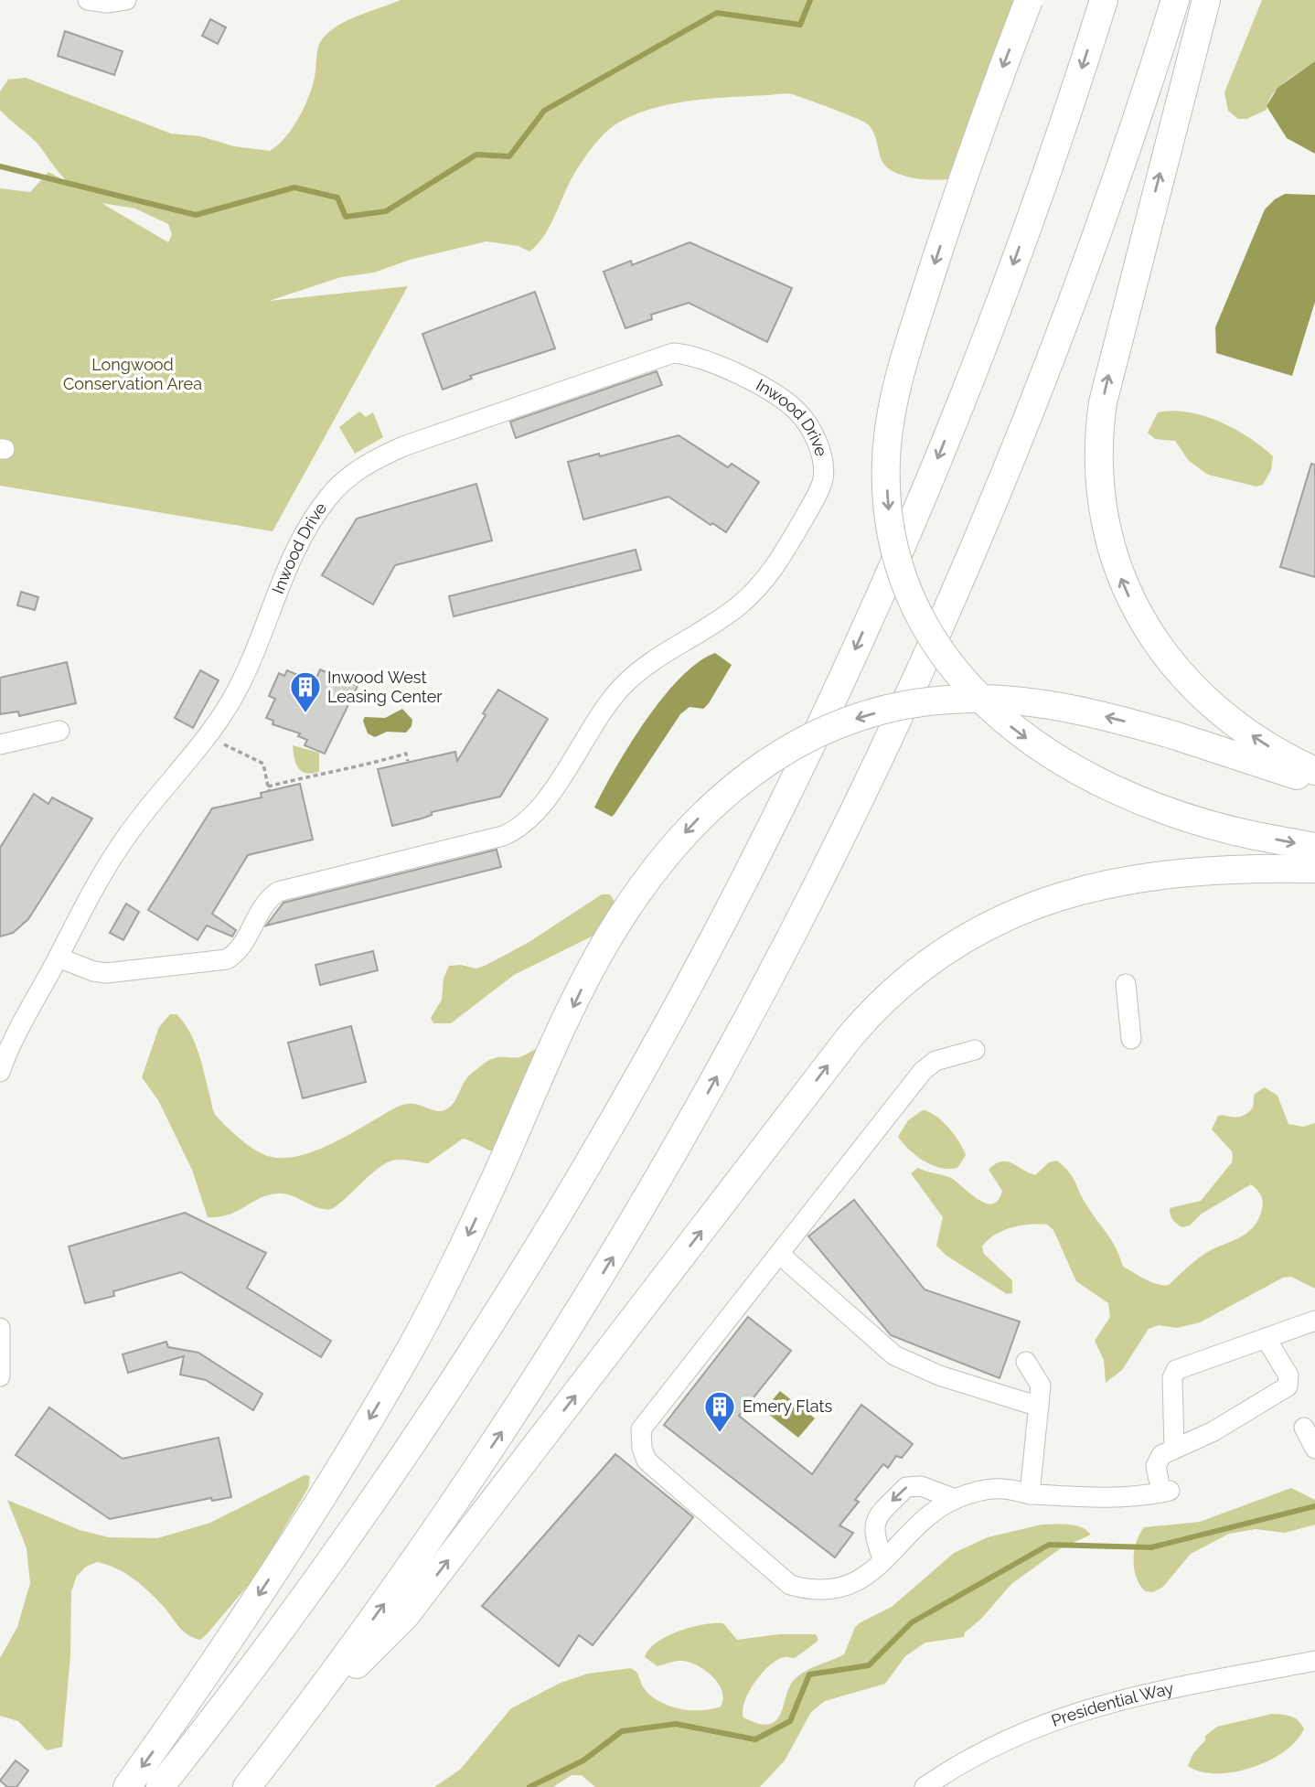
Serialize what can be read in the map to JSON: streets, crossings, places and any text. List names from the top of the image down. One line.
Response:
{"streets":{"street":["Inwood Drive","Presidential Way"]},"parks":["Longwood Conservation Area"],"places":{"building":["Inwood West Leasing Center","Emery Flats"]}}
